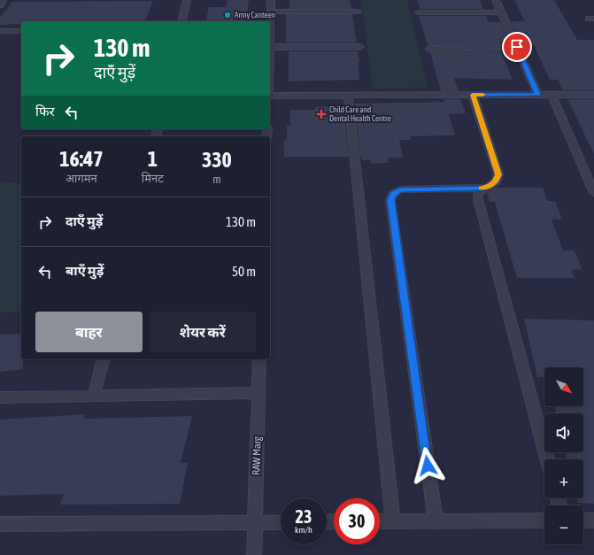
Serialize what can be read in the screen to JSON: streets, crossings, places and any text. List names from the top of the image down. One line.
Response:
{"streets":{"street":["RAW Marg"]},"places":{"other":["Army Canteen"],"health":["Child Care and Dental Health Centre"]},"north":"bottom right","page":{"turn":["130 m","दाएँ मुड़ें"],"then":"फिर","eta":["16:47","आगमन","1","मिनट","330","m"],"list":[{"name":"दाएँ मुड़ें","value":"130 m"},{"name":"बाएँ मुड़ें","value":"50 m"}],"buttons":["बाहर","शेयर करें"],"map_buttons":["+","−"],"speed":"23 km/h","limit":"30"}}
